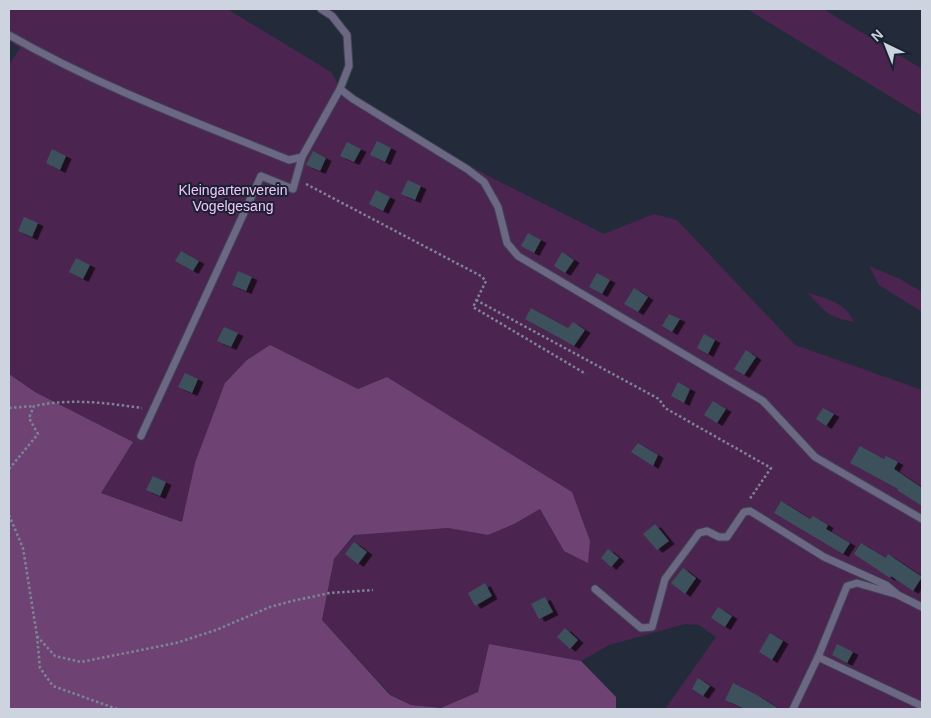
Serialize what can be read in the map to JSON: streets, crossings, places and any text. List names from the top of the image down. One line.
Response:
{"parks":["Kleingartenverein Vogelgesang"],"north":"top left"}
